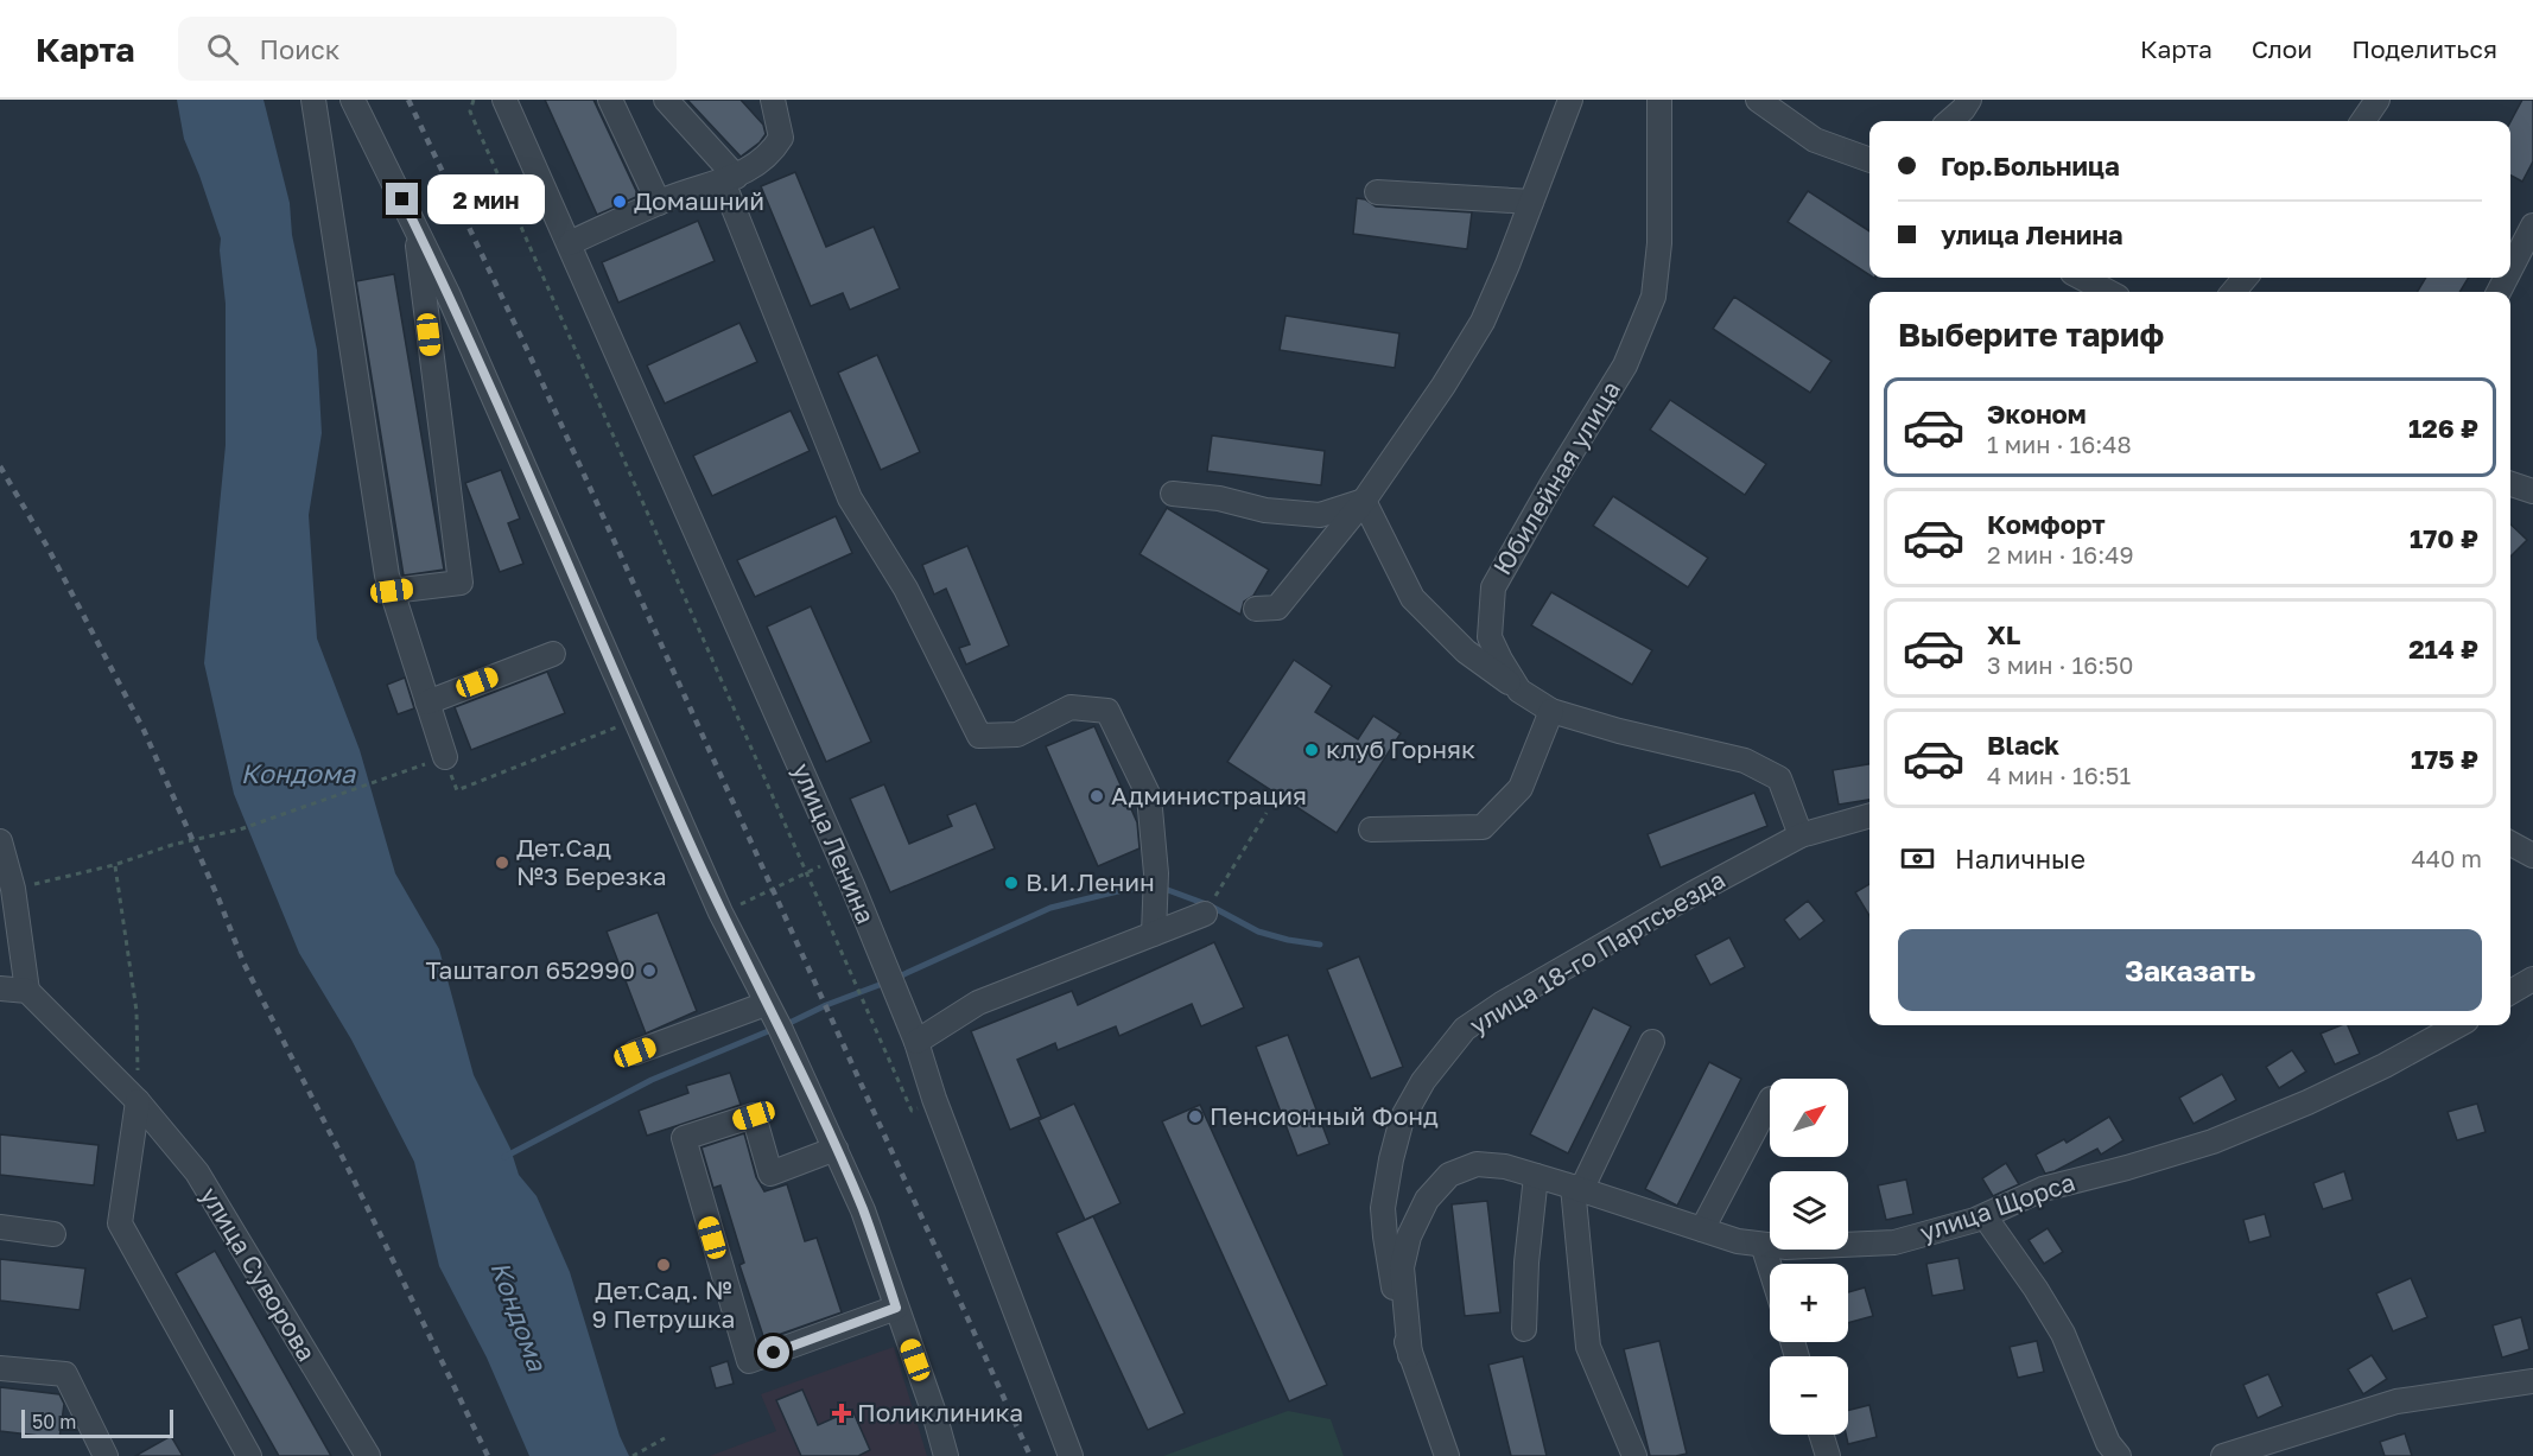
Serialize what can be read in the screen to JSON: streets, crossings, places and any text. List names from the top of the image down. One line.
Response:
{"streets":{"street":["Юбилейная улица","улица Ленина","улица 18-го Партсьезда","улица Щорса","улица Суворова"]},"crossings":[["Юбилейная улица","улица 18-го Партсьезда"],["улица 18-го Партсьезда","улица Щорса"]],"water":["Кондома"],"places":{"other":["Домашний","клуб Горняк","Администрация","Дет.Сад №3 Березка","В.И.Ленин","Таштагол 652990","Пенсионный Фонд","Дет.Сад. № 9 Петрушка"],"health":["Поликлиника"]},"scale_bar":"50 m","north":"top right","page":{"header":"Карта","search":"Поиск","nav":["Карта","Слои","Поделиться"],"banner":["Гор.Больница","улица Ленина"],"bubble":"2 мин","heading":"Выберите тариф","list":[{"name":"Эконом","note":"1 мин · 16:48","value":"126 ₽"},{"name":"Комфорт","note":"2 мин · 16:49","value":"170 ₽"},{"name":"XL","note":"3 мин · 16:50","value":"214 ₽"},{"name":"Black","note":"4 мин · 16:51","value":"175 ₽"}],"pay":["Наличные","440 m"],"buttons":"Заказать","map_buttons":["+","−"],"scale":"50 m"}}
